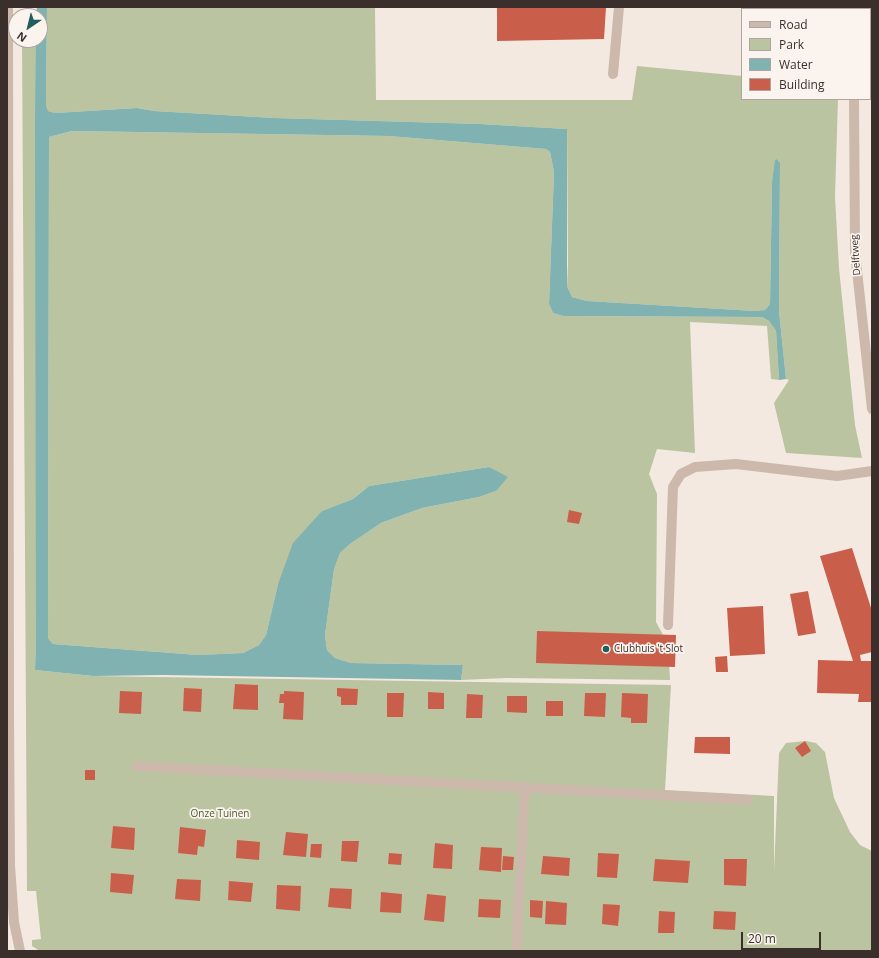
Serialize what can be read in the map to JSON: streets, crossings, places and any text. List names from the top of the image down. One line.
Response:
{"streets":{"street":["Delftweg"]},"parks":["Onze Tuinen"],"places":["Clubhuis 't Slot"],"legend":["Road","Park","Water","Building"],"scale_bar":"20 m","north":"bottom left"}
